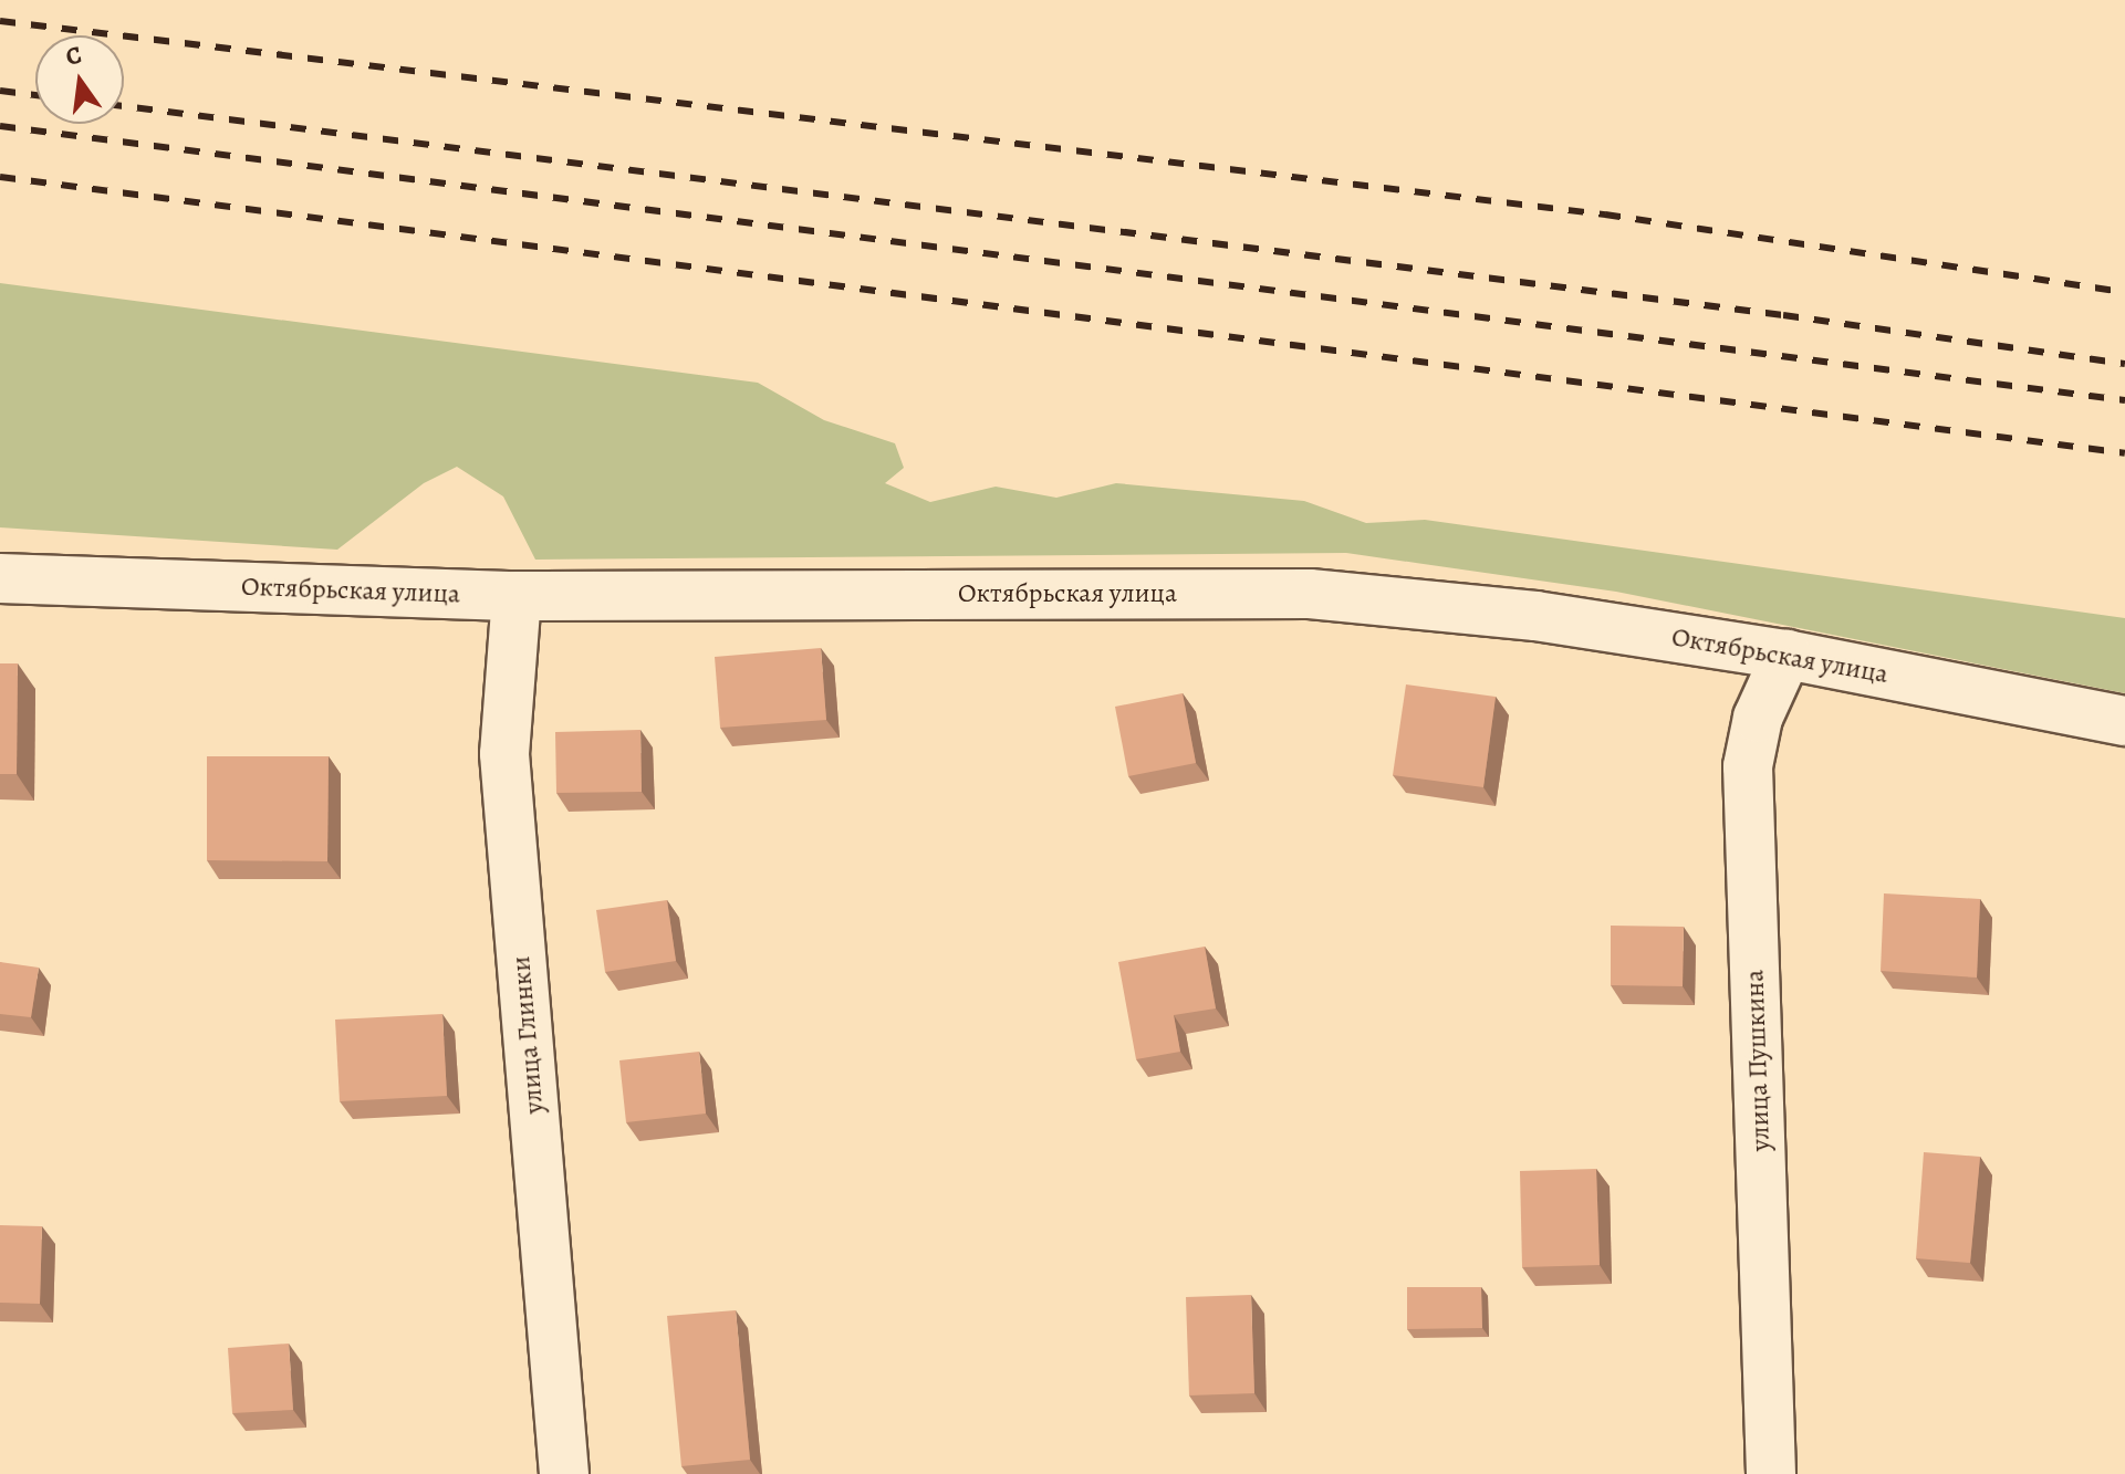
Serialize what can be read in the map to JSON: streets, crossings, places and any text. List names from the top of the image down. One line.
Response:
{"streets":{"street":["Октябрьская улица","улица Глинки","улица Пушкина"]},"crossings":[["Октябрьская улица","улица Глинки"],["Октябрьская улица","улица Пушкина"]],"north":"top"}
